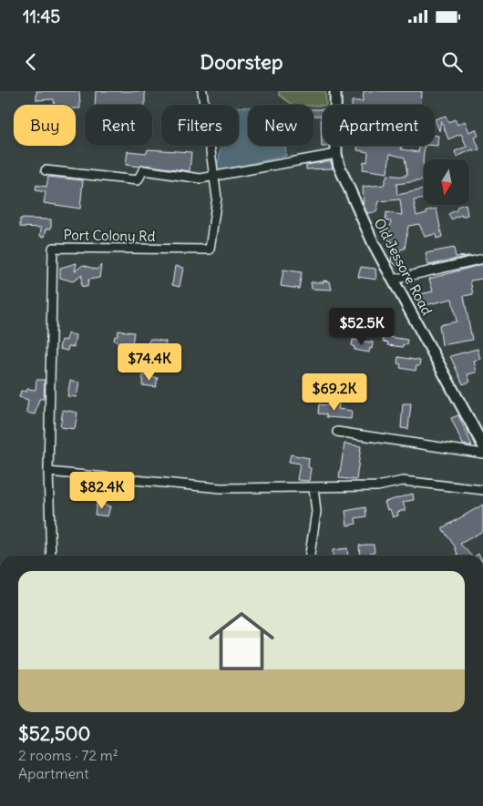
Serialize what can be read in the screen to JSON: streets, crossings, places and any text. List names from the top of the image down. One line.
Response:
{"streets":{"main road":["Old Jessore Road"],"street":["Port Colony Rd"]},"north":"bottom","page":{"status":"11:45","header":"Doorstep","chip":["Buy","Rent","Filters","New","Apartment"],"price":["$52.5K","$74.4K","$69.2K","$82.4K"],"list":[{"name":"$52,500","note":"2 rooms · 72 m² · Apartment"}]}}
